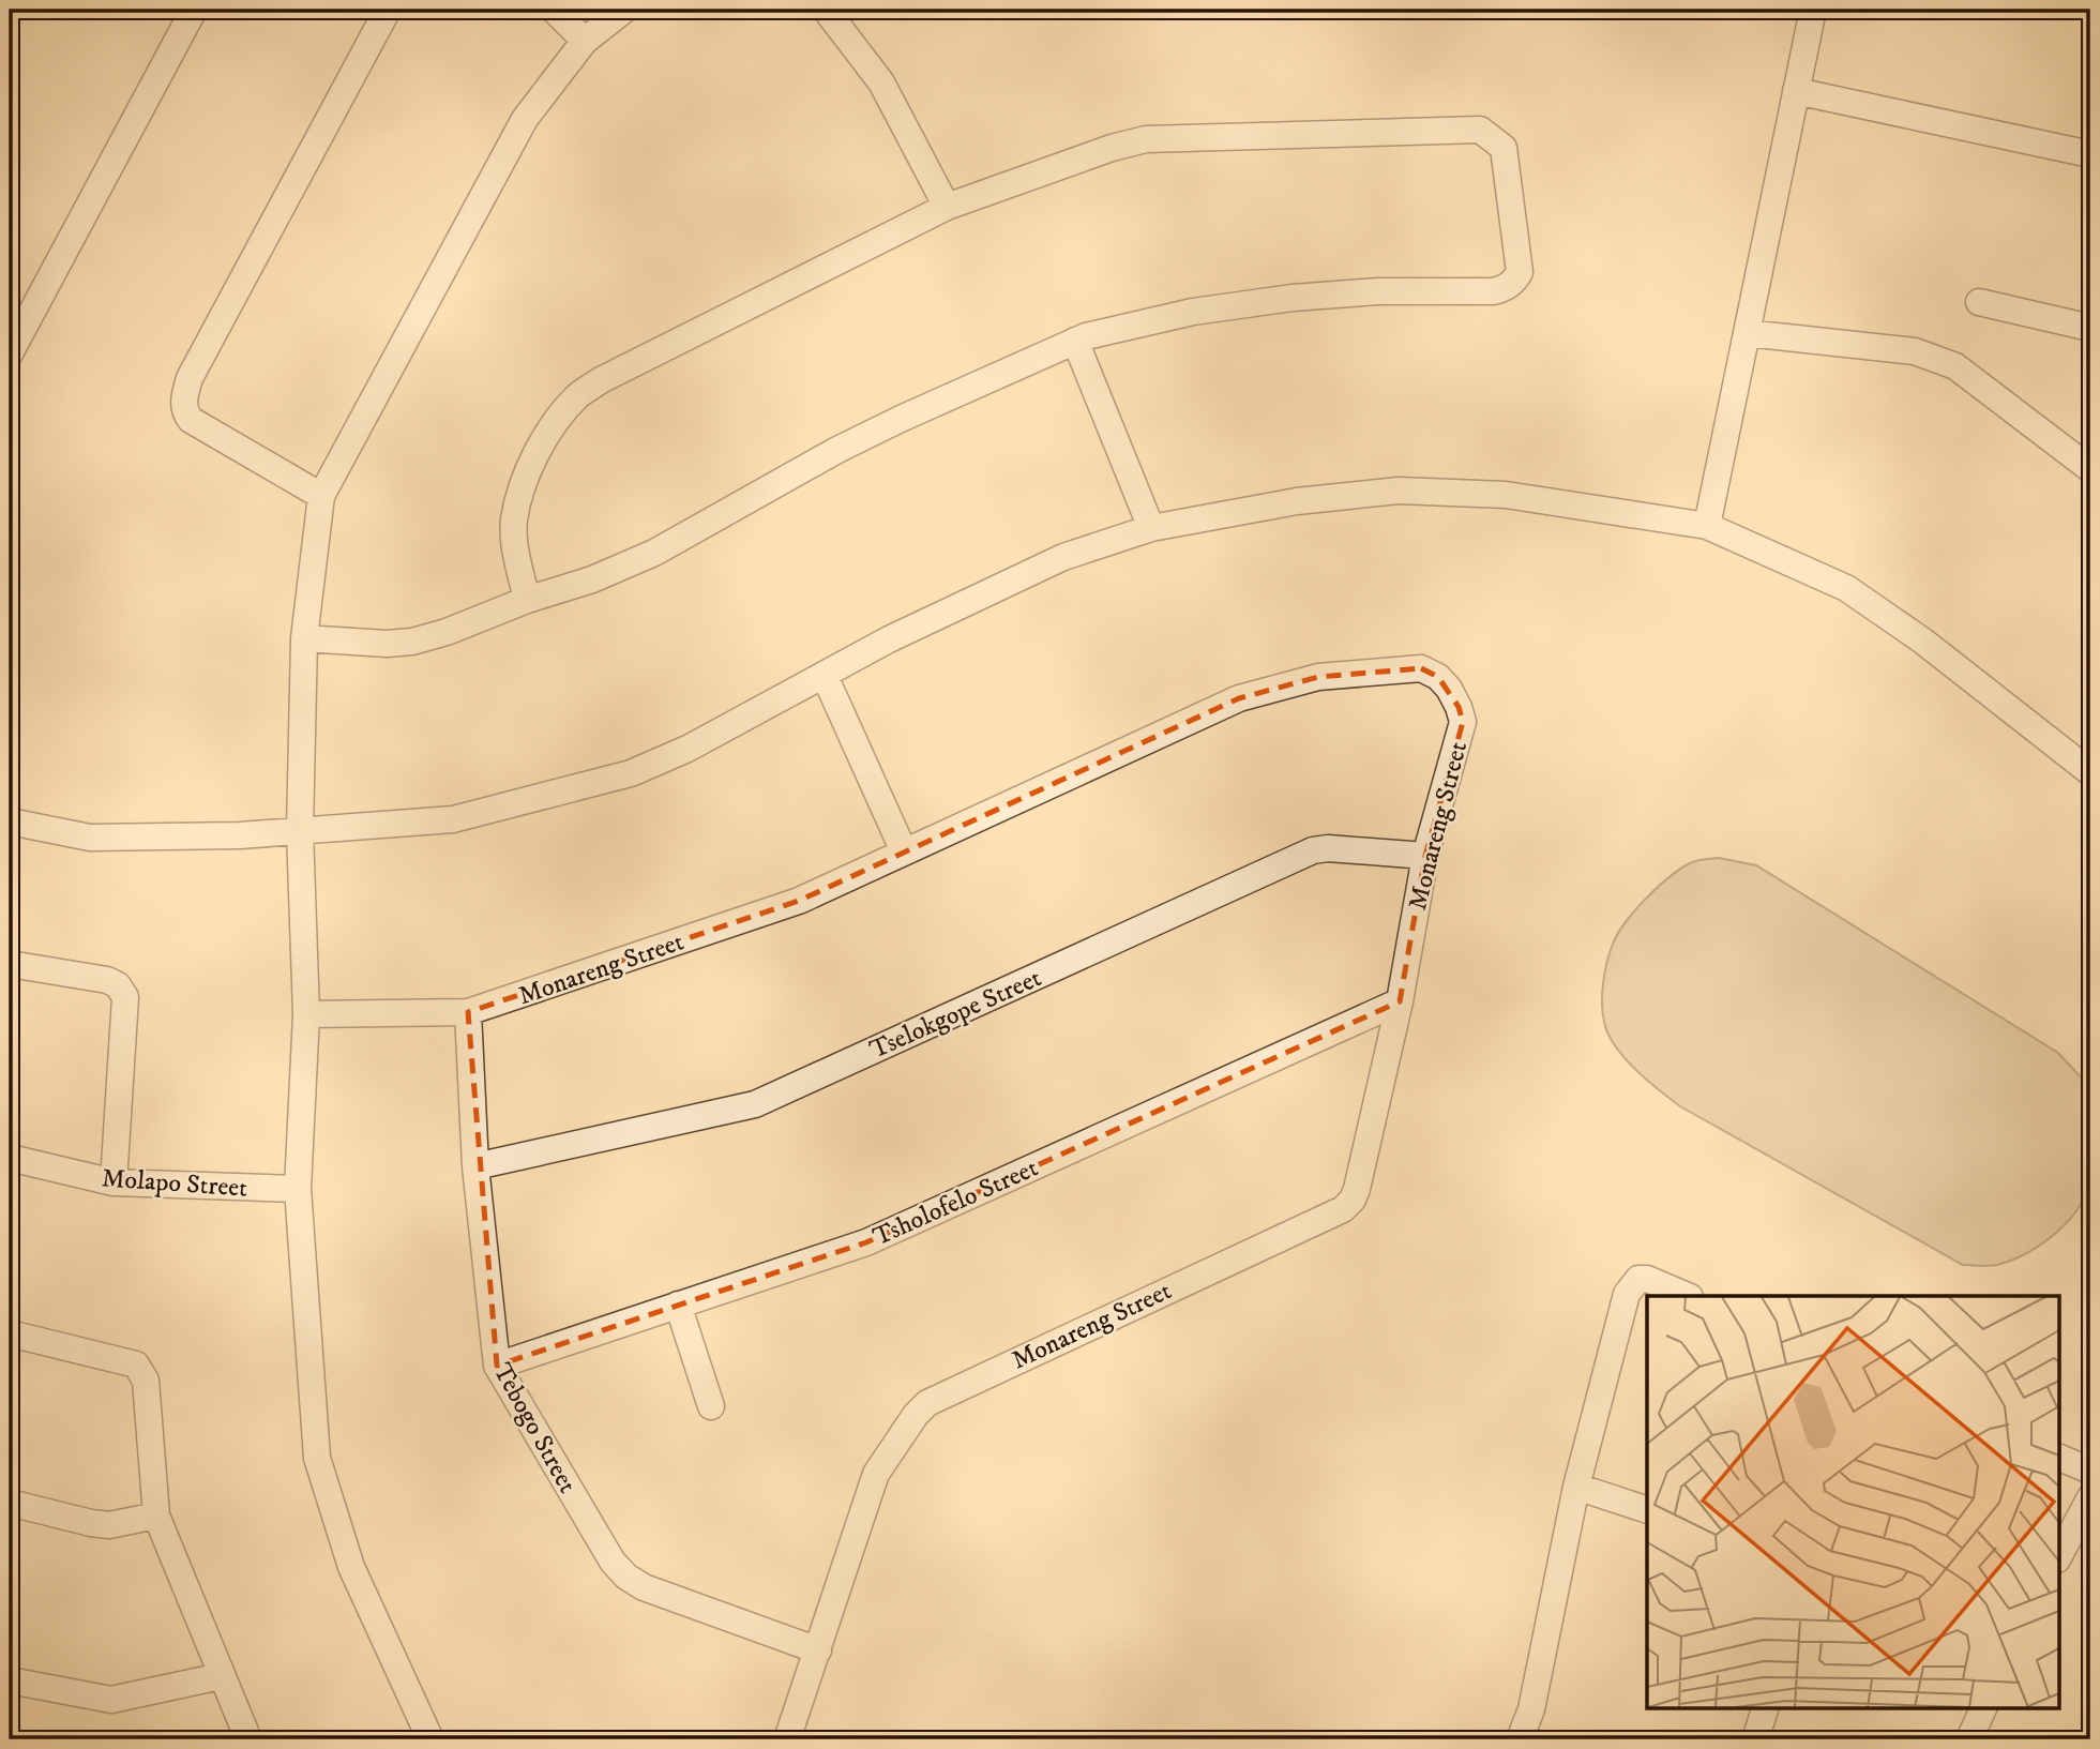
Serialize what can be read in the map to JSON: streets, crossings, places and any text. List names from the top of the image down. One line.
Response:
{"streets":{"street":["Monareng Street","Tselokgope Street","Molapo Street","Tsholofelo Street","Tebogo Street"]},"crossings":[["Monareng Street","Tselokgope Street"],["Monareng Street","Tsholofelo Street"],["Monareng Street","Tebogo Street"],["Tselokgope Street","Tebogo Street"],["Tsholofelo Street","Tebogo Street"]]}
